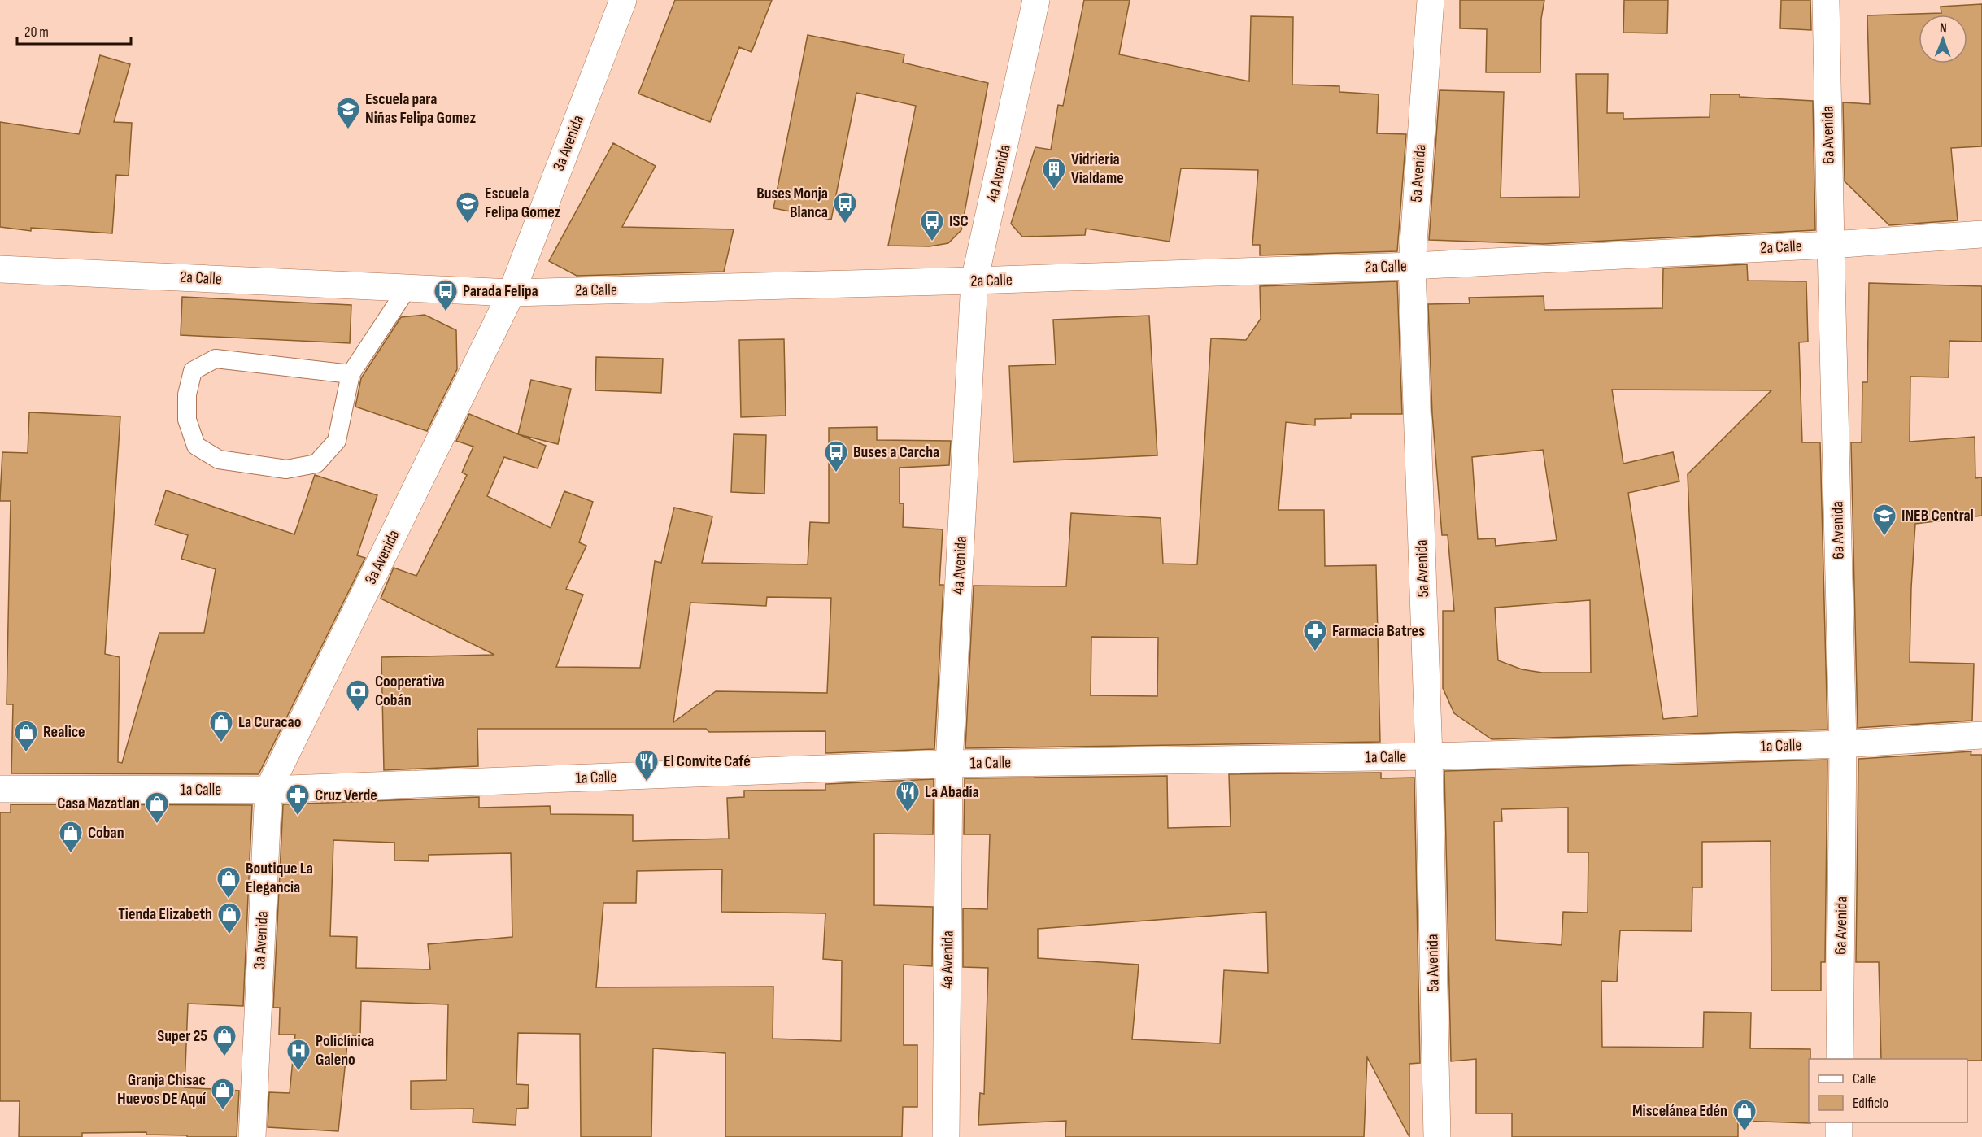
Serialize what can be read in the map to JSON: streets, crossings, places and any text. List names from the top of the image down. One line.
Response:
{"streets":{"main road":["6a Avenida","3a Avenida","4a Avenida","5a Avenida","2a Calle","1a Calle"]},"crossings":[["6a Avenida","2a Calle"],["6a Avenida","1a Calle"],["3a Avenida","2a Calle"],["3a Avenida","1a Calle"],["4a Avenida","2a Calle"],["4a Avenida","1a Calle"],["5a Avenida","2a Calle"],["5a Avenida","1a Calle"]],"places":{"school or university":["Escuela para Niñas Felipa Gomez","Escuela Felipa Gomez","INEB Central"],"building":["Vidrieria Vialdame"],"bus stop":["Buses Monja Blanca","ISC","Parada Felipa","Buses a Carcha"],"pharmacy":["Farmacia Batres","Cruz Verde"],"bank":["Cooperativa Cobán"],"shop":["La Curacao","Realice","Casa Mazatlan","Coban","Boutique La Elegancia","Tienda Elizabeth","Super 25","Granja Chisac Huevos DE Aquí","Miscelánea Edén"],"restaurant":["El Convite Café","La Abadía"],"hospital":["Policlínica Galeno"]},"legend":["Calle","Edificio"],"scale_bar":"20 m","north":"top"}
